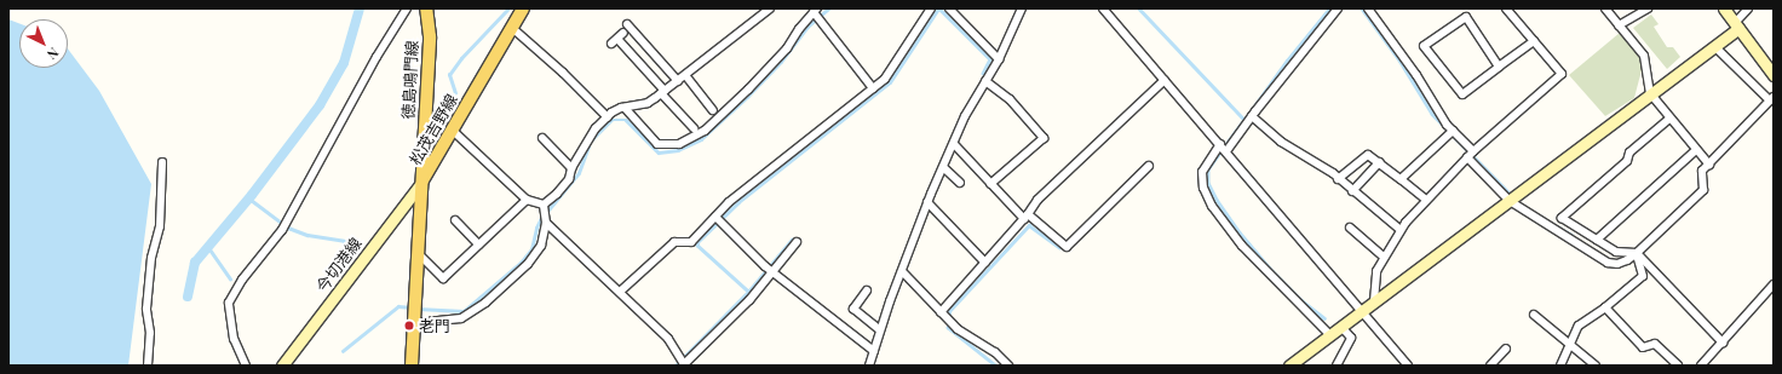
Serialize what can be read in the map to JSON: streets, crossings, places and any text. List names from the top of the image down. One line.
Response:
{"streets":{"main road":["徳島鳴門線","松茂吉野線"],"street":["今切港線"]},"crossings":[["徳島鳴門線","松茂吉野線"],["徳島鳴門線","今切港線"],["松茂吉野線","今切港線"]],"places":["老門"],"north":"bottom right"}
